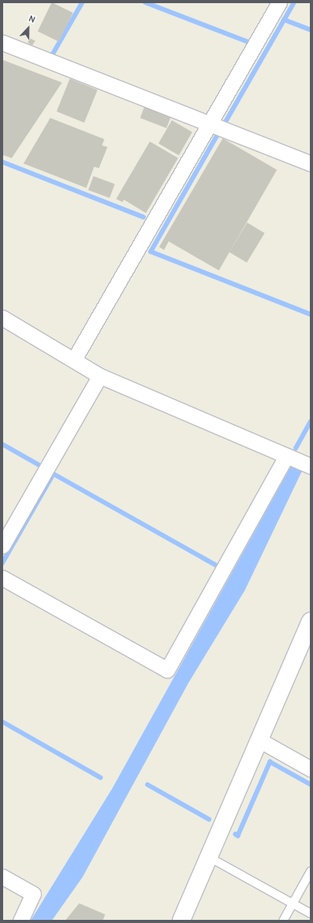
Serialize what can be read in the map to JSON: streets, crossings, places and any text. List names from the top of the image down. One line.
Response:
{"north":"top"}
